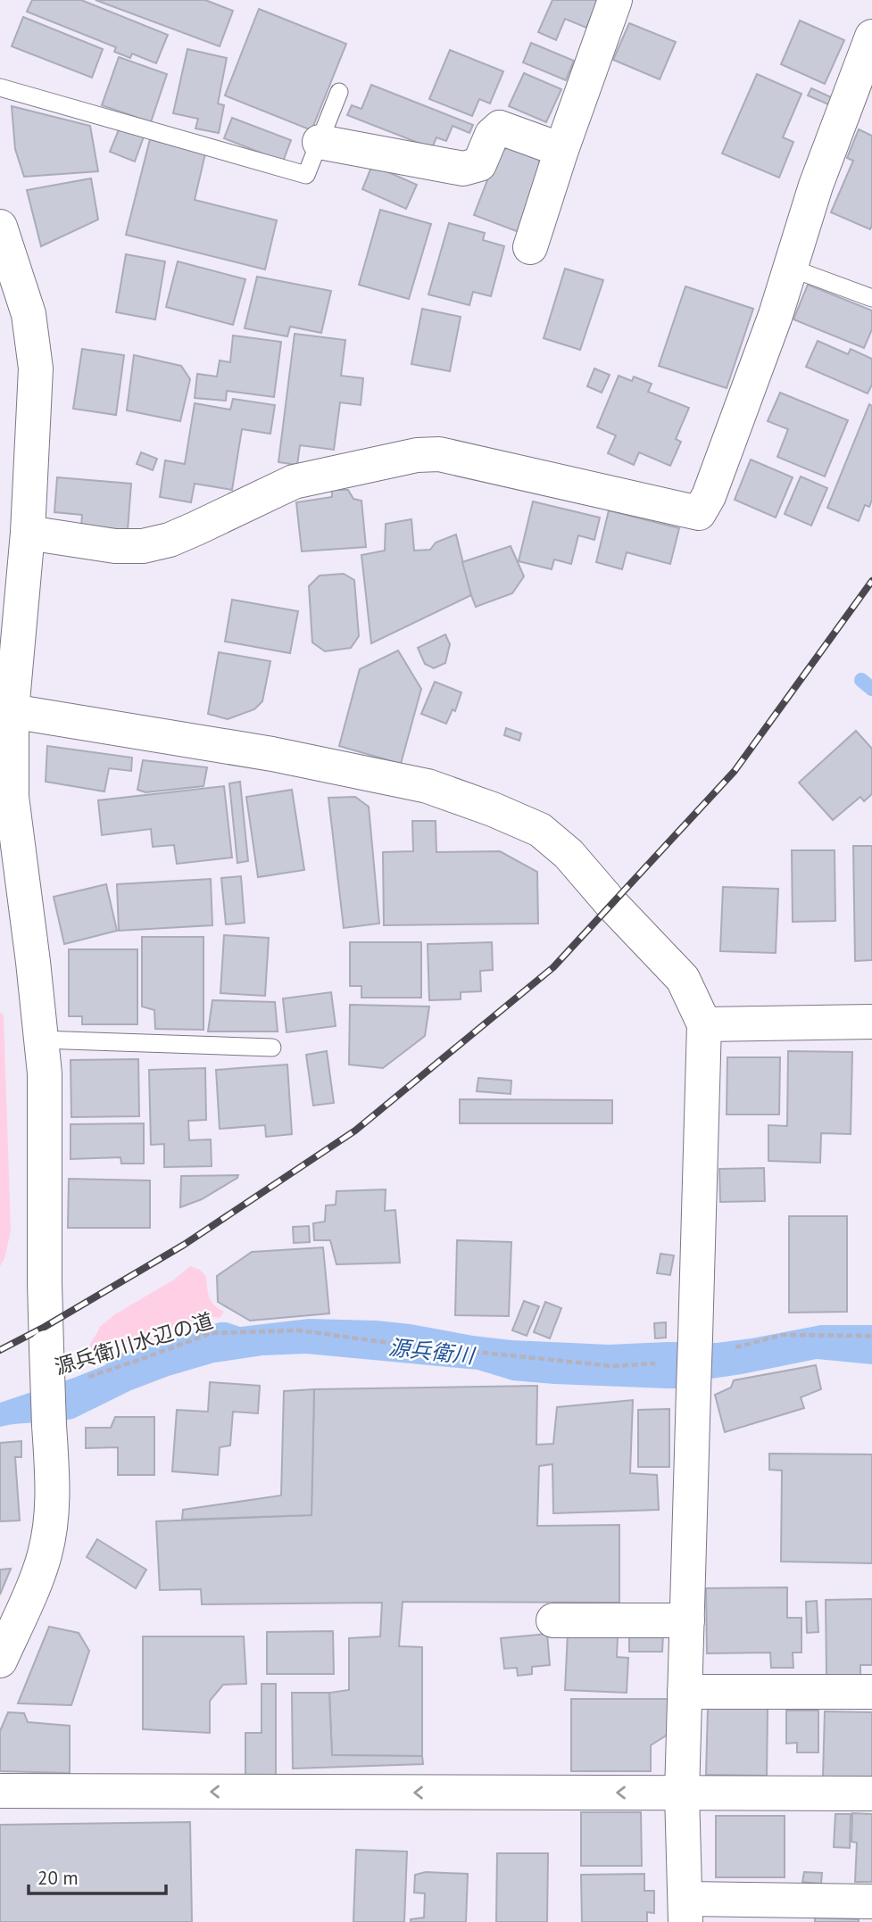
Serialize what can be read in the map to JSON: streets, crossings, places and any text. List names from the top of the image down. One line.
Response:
{"streets":{"path":["源兵衛川水辺の道"]},"water":["源兵衛川"],"scale_bar":"20 m"}
